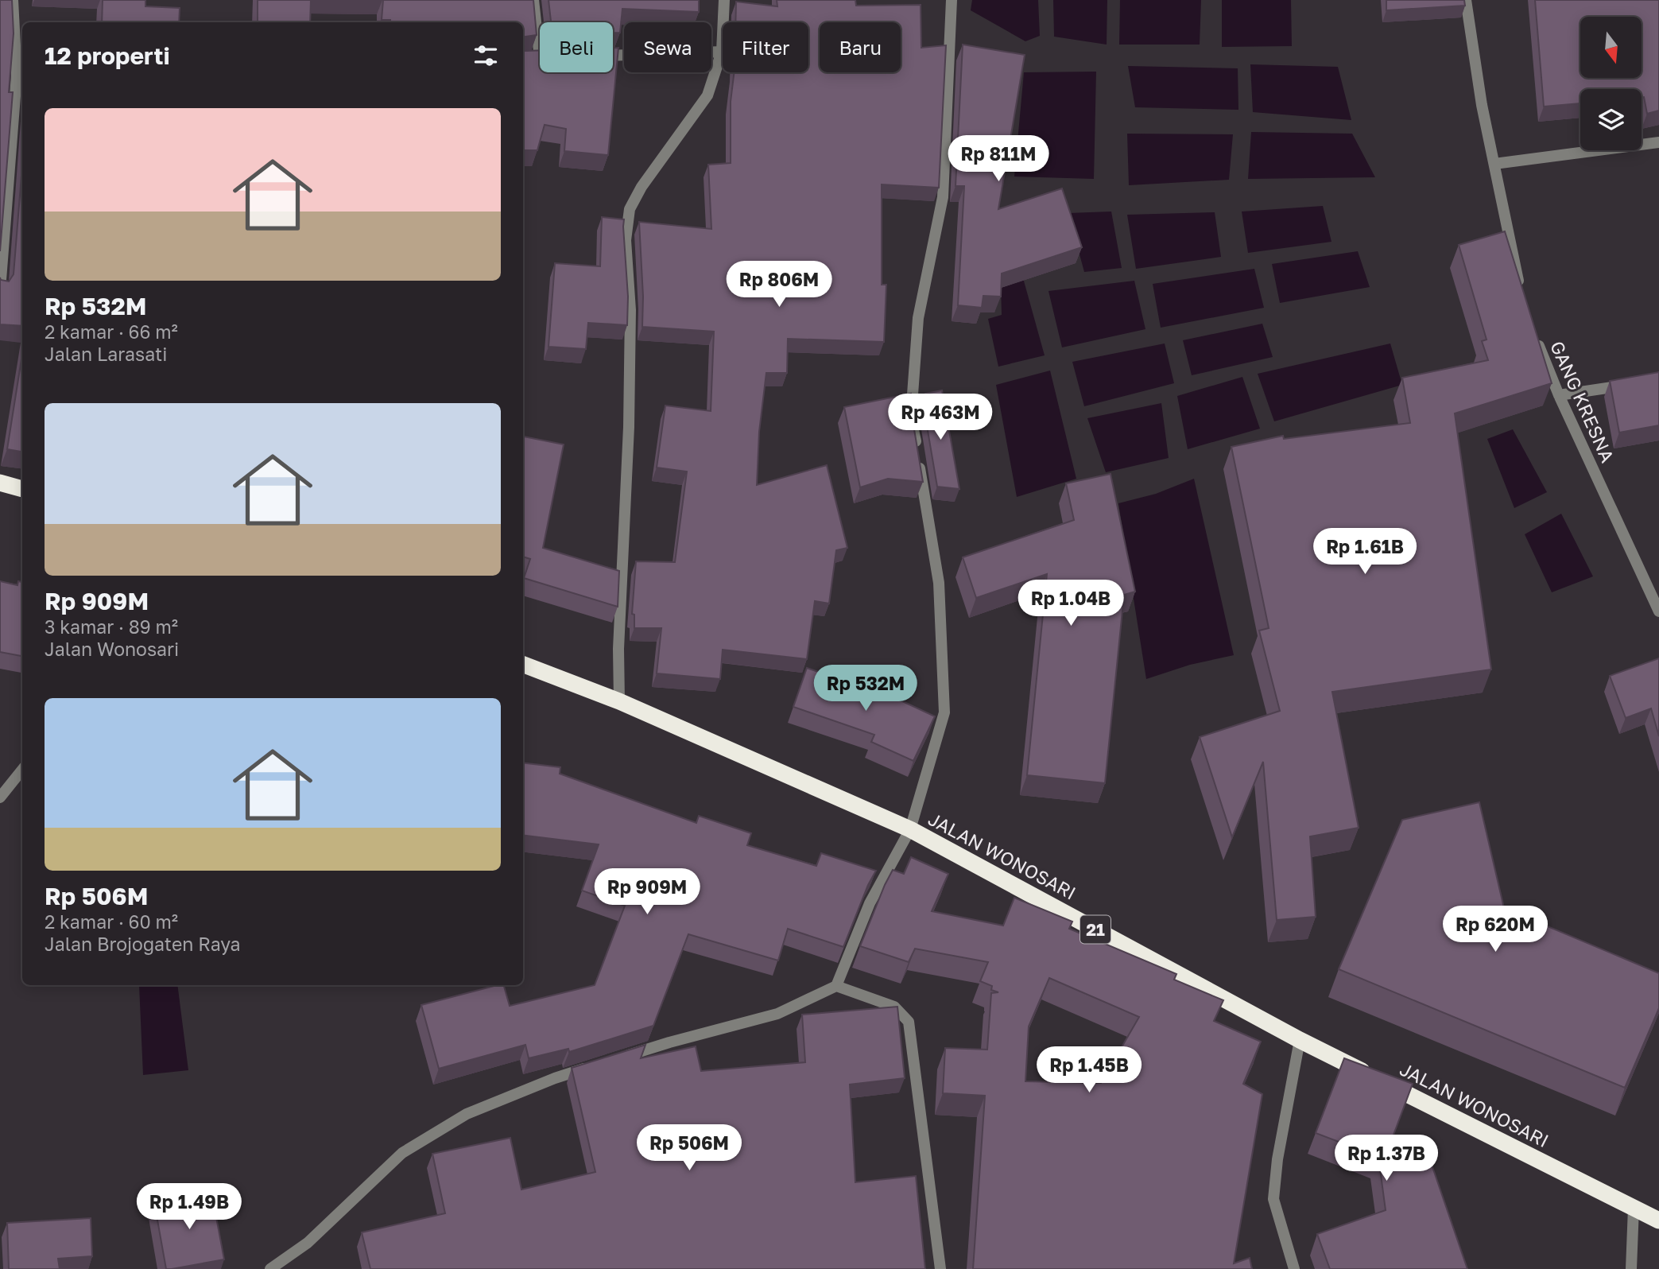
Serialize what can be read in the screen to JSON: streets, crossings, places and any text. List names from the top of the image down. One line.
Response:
{"streets":{"highway":["JALAN WONOSARI","21"],"street":["GANG KRESNA"]},"north":"bottom","page":{"chip":["Beli","Sewa","Filter","Baru"],"heading":"12 properti","list":[{"name":"Rp 532M","note":"2 kamar · 66 m² · Jalan Larasati"},{"name":"Rp 909M","note":"3 kamar · 89 m² · Jalan Wonosari"},{"name":"Rp 506M","note":"2 kamar · 60 m² · Jalan Brojogaten Raya"}],"price":["Rp 811M","Rp 806M","Rp 463M","Rp 1.61B","Rp 1.04B","Rp 532M","Rp 909M","Rp 620M","Rp 1.45B","Rp 506M","Rp 1.37B","Rp 1.49B"]}}
